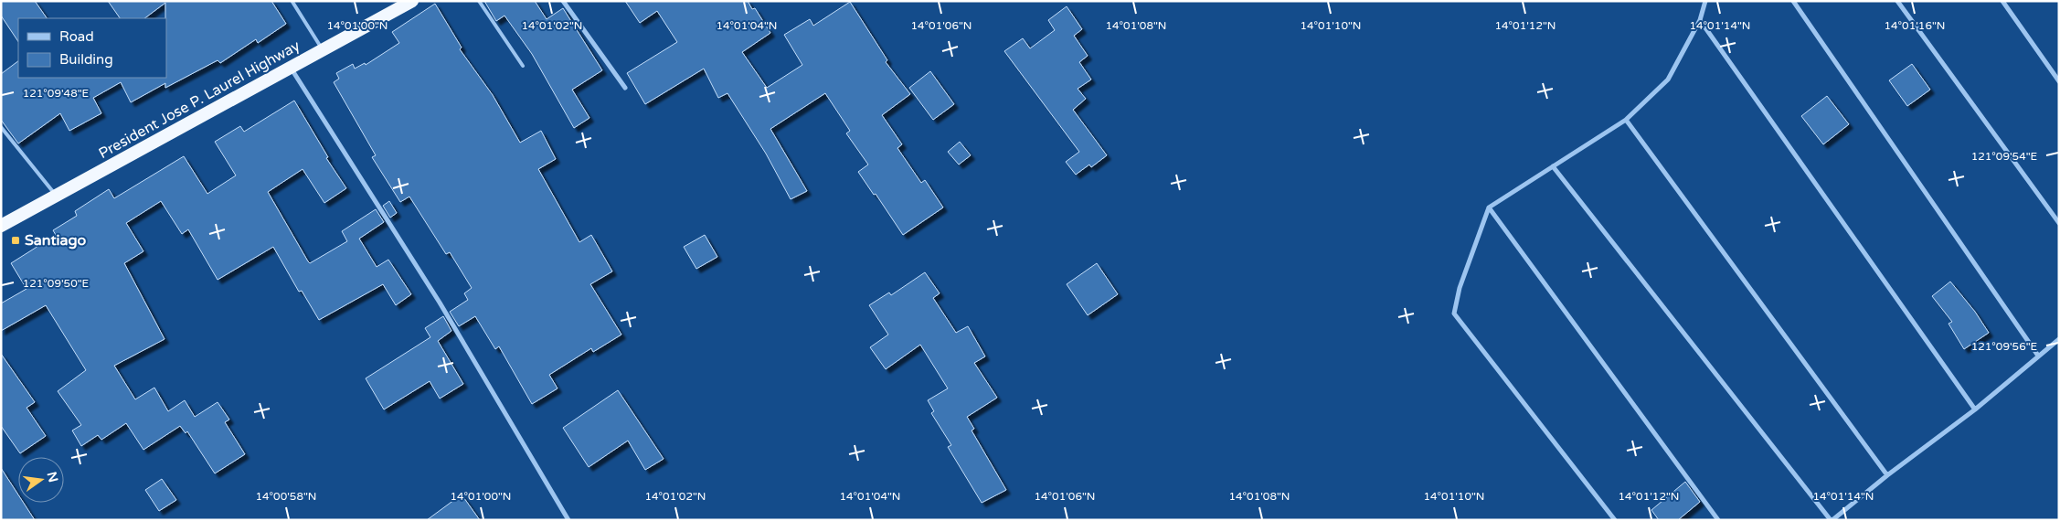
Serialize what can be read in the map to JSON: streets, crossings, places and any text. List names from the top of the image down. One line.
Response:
{"streets":{"highway":["President Jose P. Laurel Highway"]},"places":{"transit":["Santiago"]},"legend":["Road","Building"],"north":"right","coordinates":["14°01'00\"N","14°01'02\"N","14°01'04\"N","14°01'06\"N","14°01'08\"N","14°01'10\"N","14°01'12\"N","14°01'14\"N","14°01'16\"N","121°09'48\"E","121°09'54\"E","121°09'50\"E","121°09'56\"E","14°00'58\"N"]}
